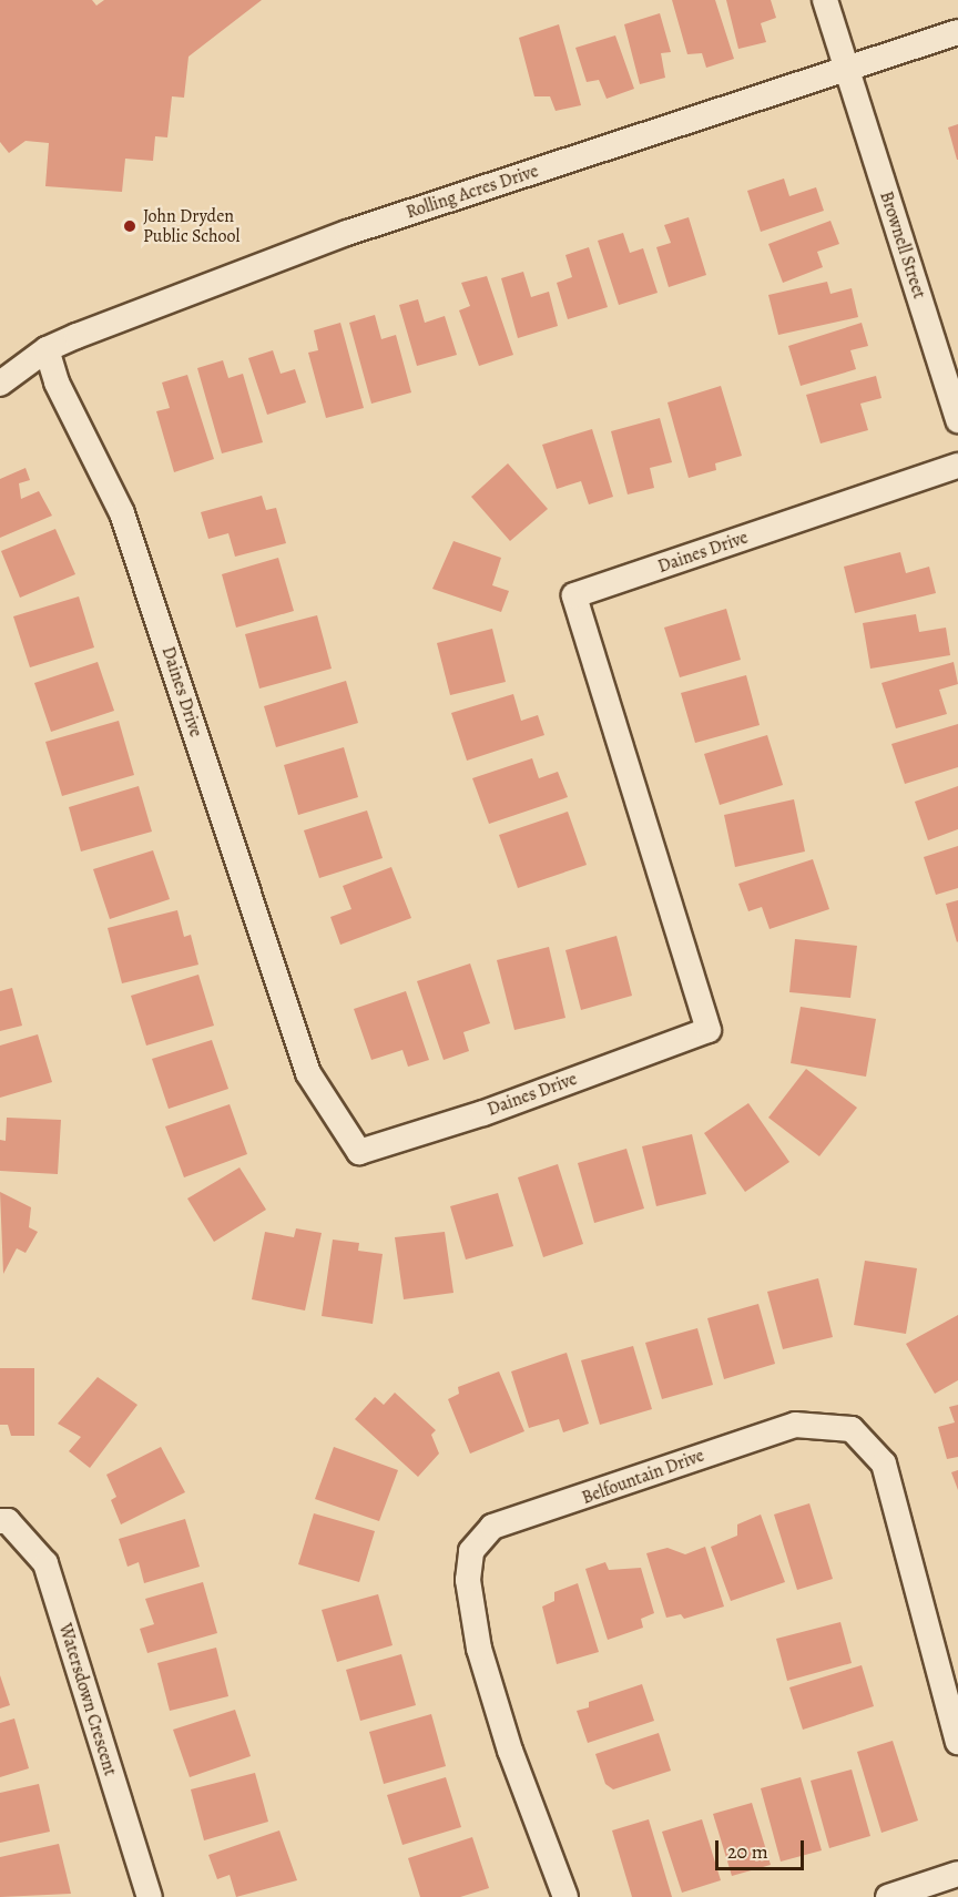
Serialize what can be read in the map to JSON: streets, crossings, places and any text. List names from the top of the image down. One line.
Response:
{"streets":{"street":["Rolling Acres Drive","Brownell Street","Daines Drive","Belfountain Drive","Watersdown Crescent"]},"crossings":[["Rolling Acres Drive","Brownell Street"],["Rolling Acres Drive","Daines Drive"]],"places":["John Dryden Public School"],"scale_bar":"20 m"}
